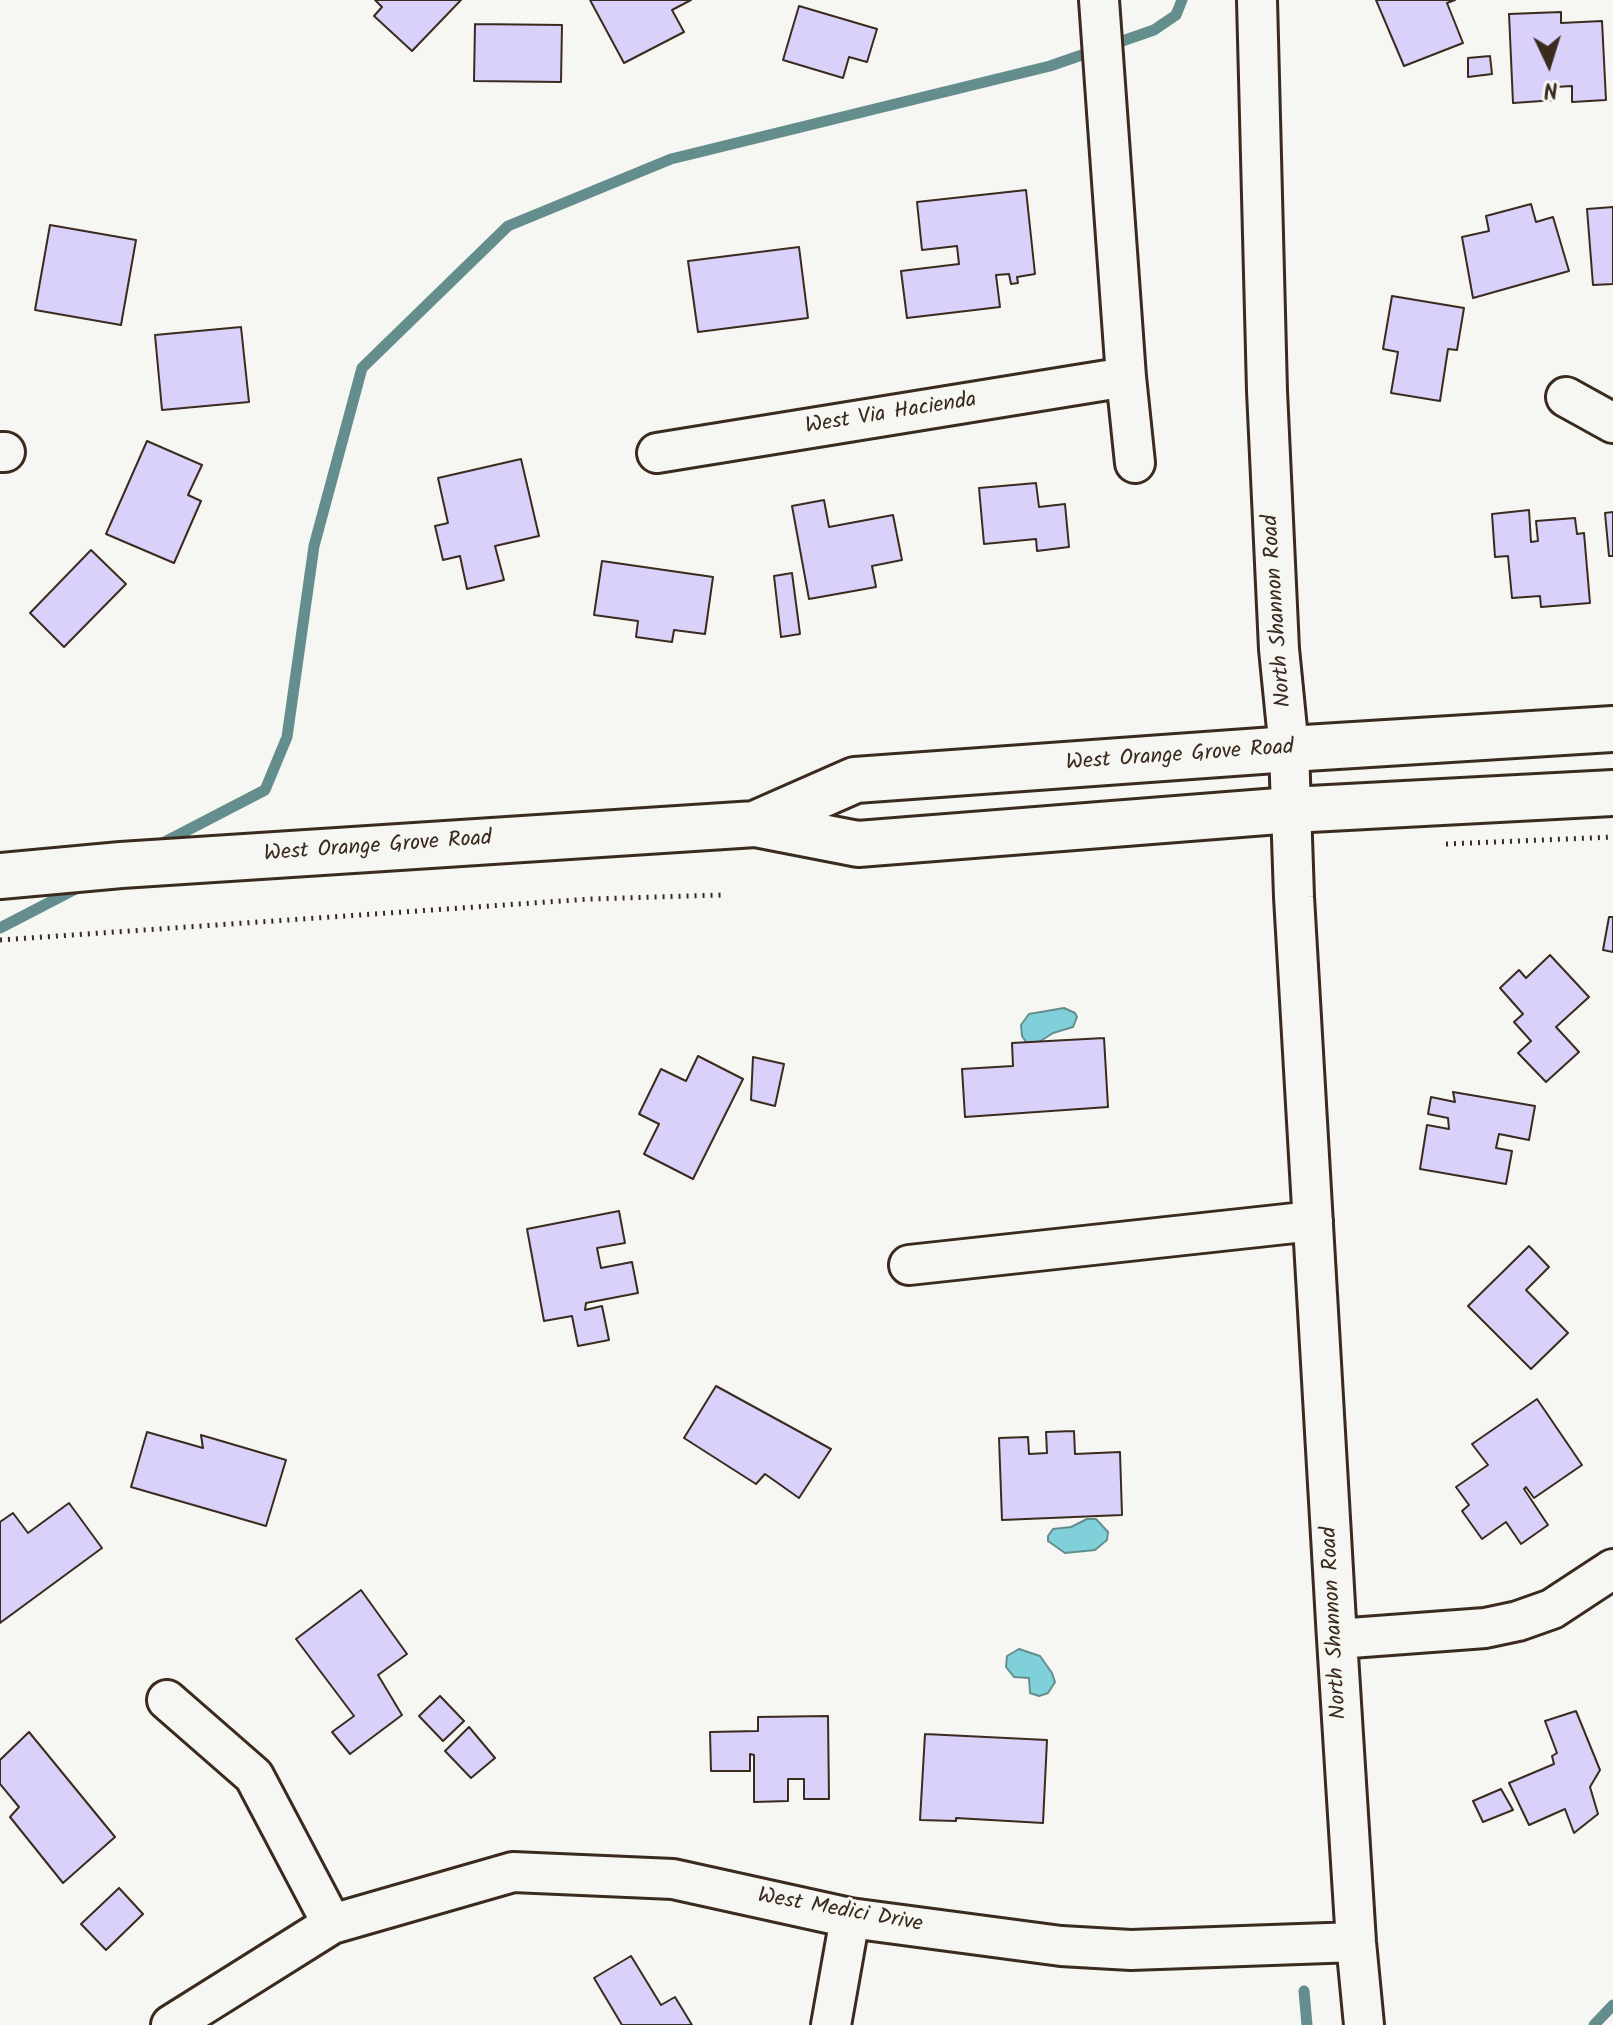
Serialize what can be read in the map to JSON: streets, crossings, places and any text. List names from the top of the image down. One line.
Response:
{"streets":{"main road":["West Orange Grove Road"],"street":["West Via Hacienda","North Shannon Road","West Medici Drive"]},"crossings":[["North Shannon Road","West Orange Grove Road"],["North Shannon Road","West Medici Drive"]],"north":"bottom"}
